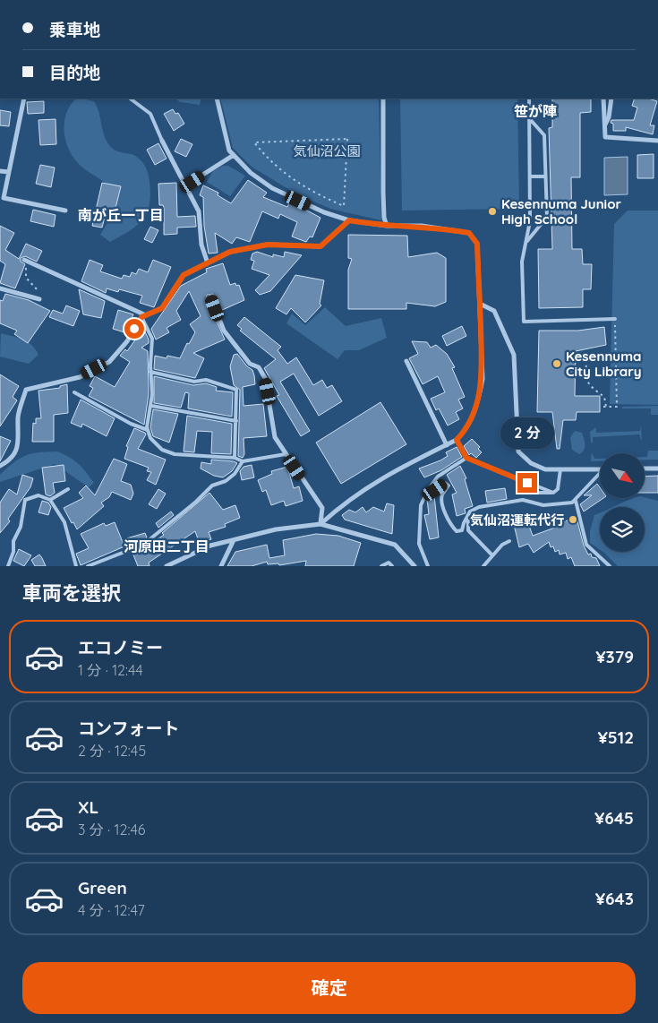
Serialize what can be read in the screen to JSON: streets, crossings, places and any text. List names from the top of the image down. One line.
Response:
{"districts":["笹が陣","南が丘一丁目","河原田二丁目"],"parks":["気仙沼公園"],"places":["Kesennuma Junior High School","Kesennuma City Library","気仙沼運転代行"],"north":"bottom right","page":{"banner":["乗車地","目的地"],"bubble":"2 分","heading":"車両を選択","list":[{"name":"エコノミー","note":"1 分 · 12:44","value":"¥379"},{"name":"コンフォート","note":"2 分 · 12:45","value":"¥512"},{"name":"XL","note":"3 分 · 12:46","value":"¥645"},{"name":"Green","note":"4 分 · 12:47","value":"¥643"}],"buttons":"確定"}}
